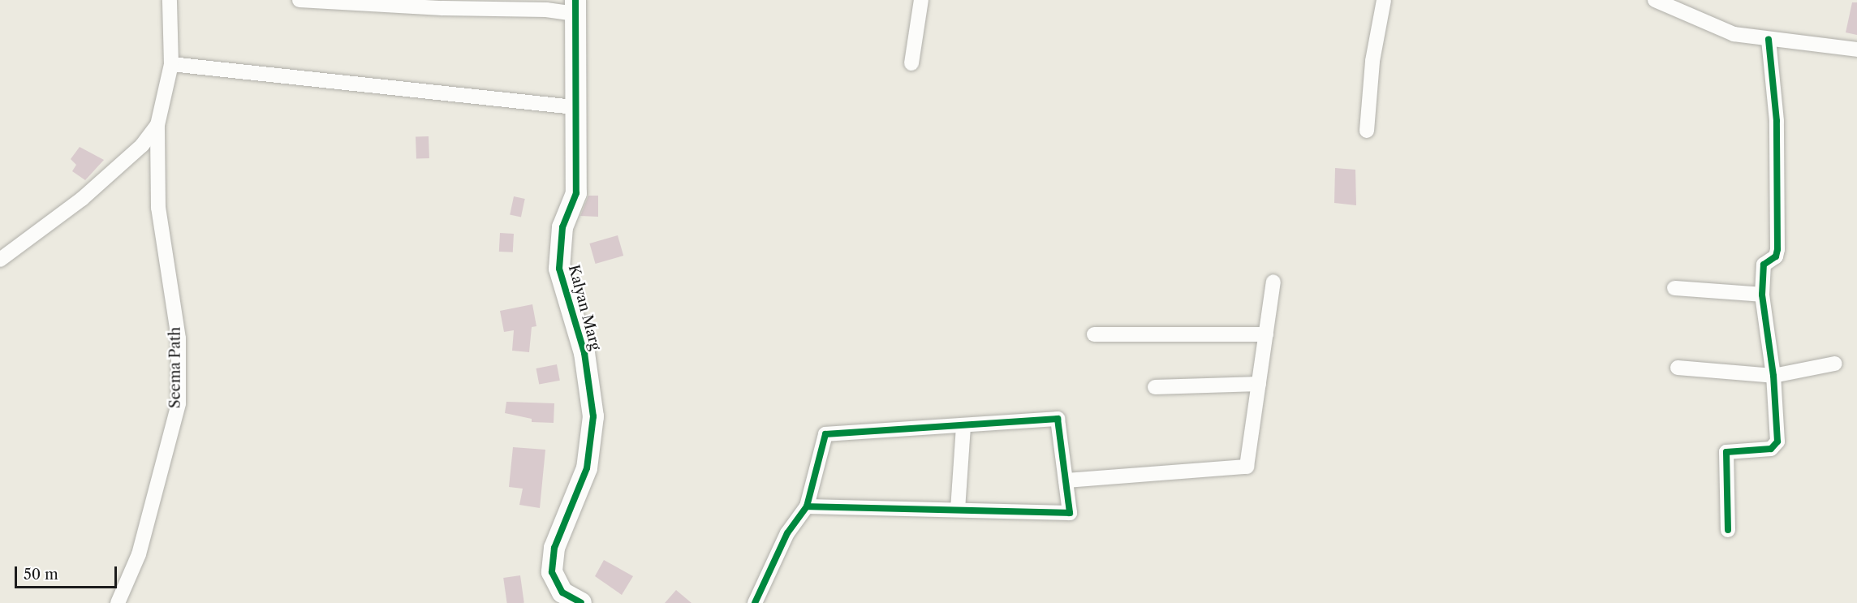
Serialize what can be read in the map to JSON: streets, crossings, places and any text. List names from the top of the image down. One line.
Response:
{"streets":{"street":["Kalyan Marg","Seema Path"]},"scale_bar":"50 m"}
